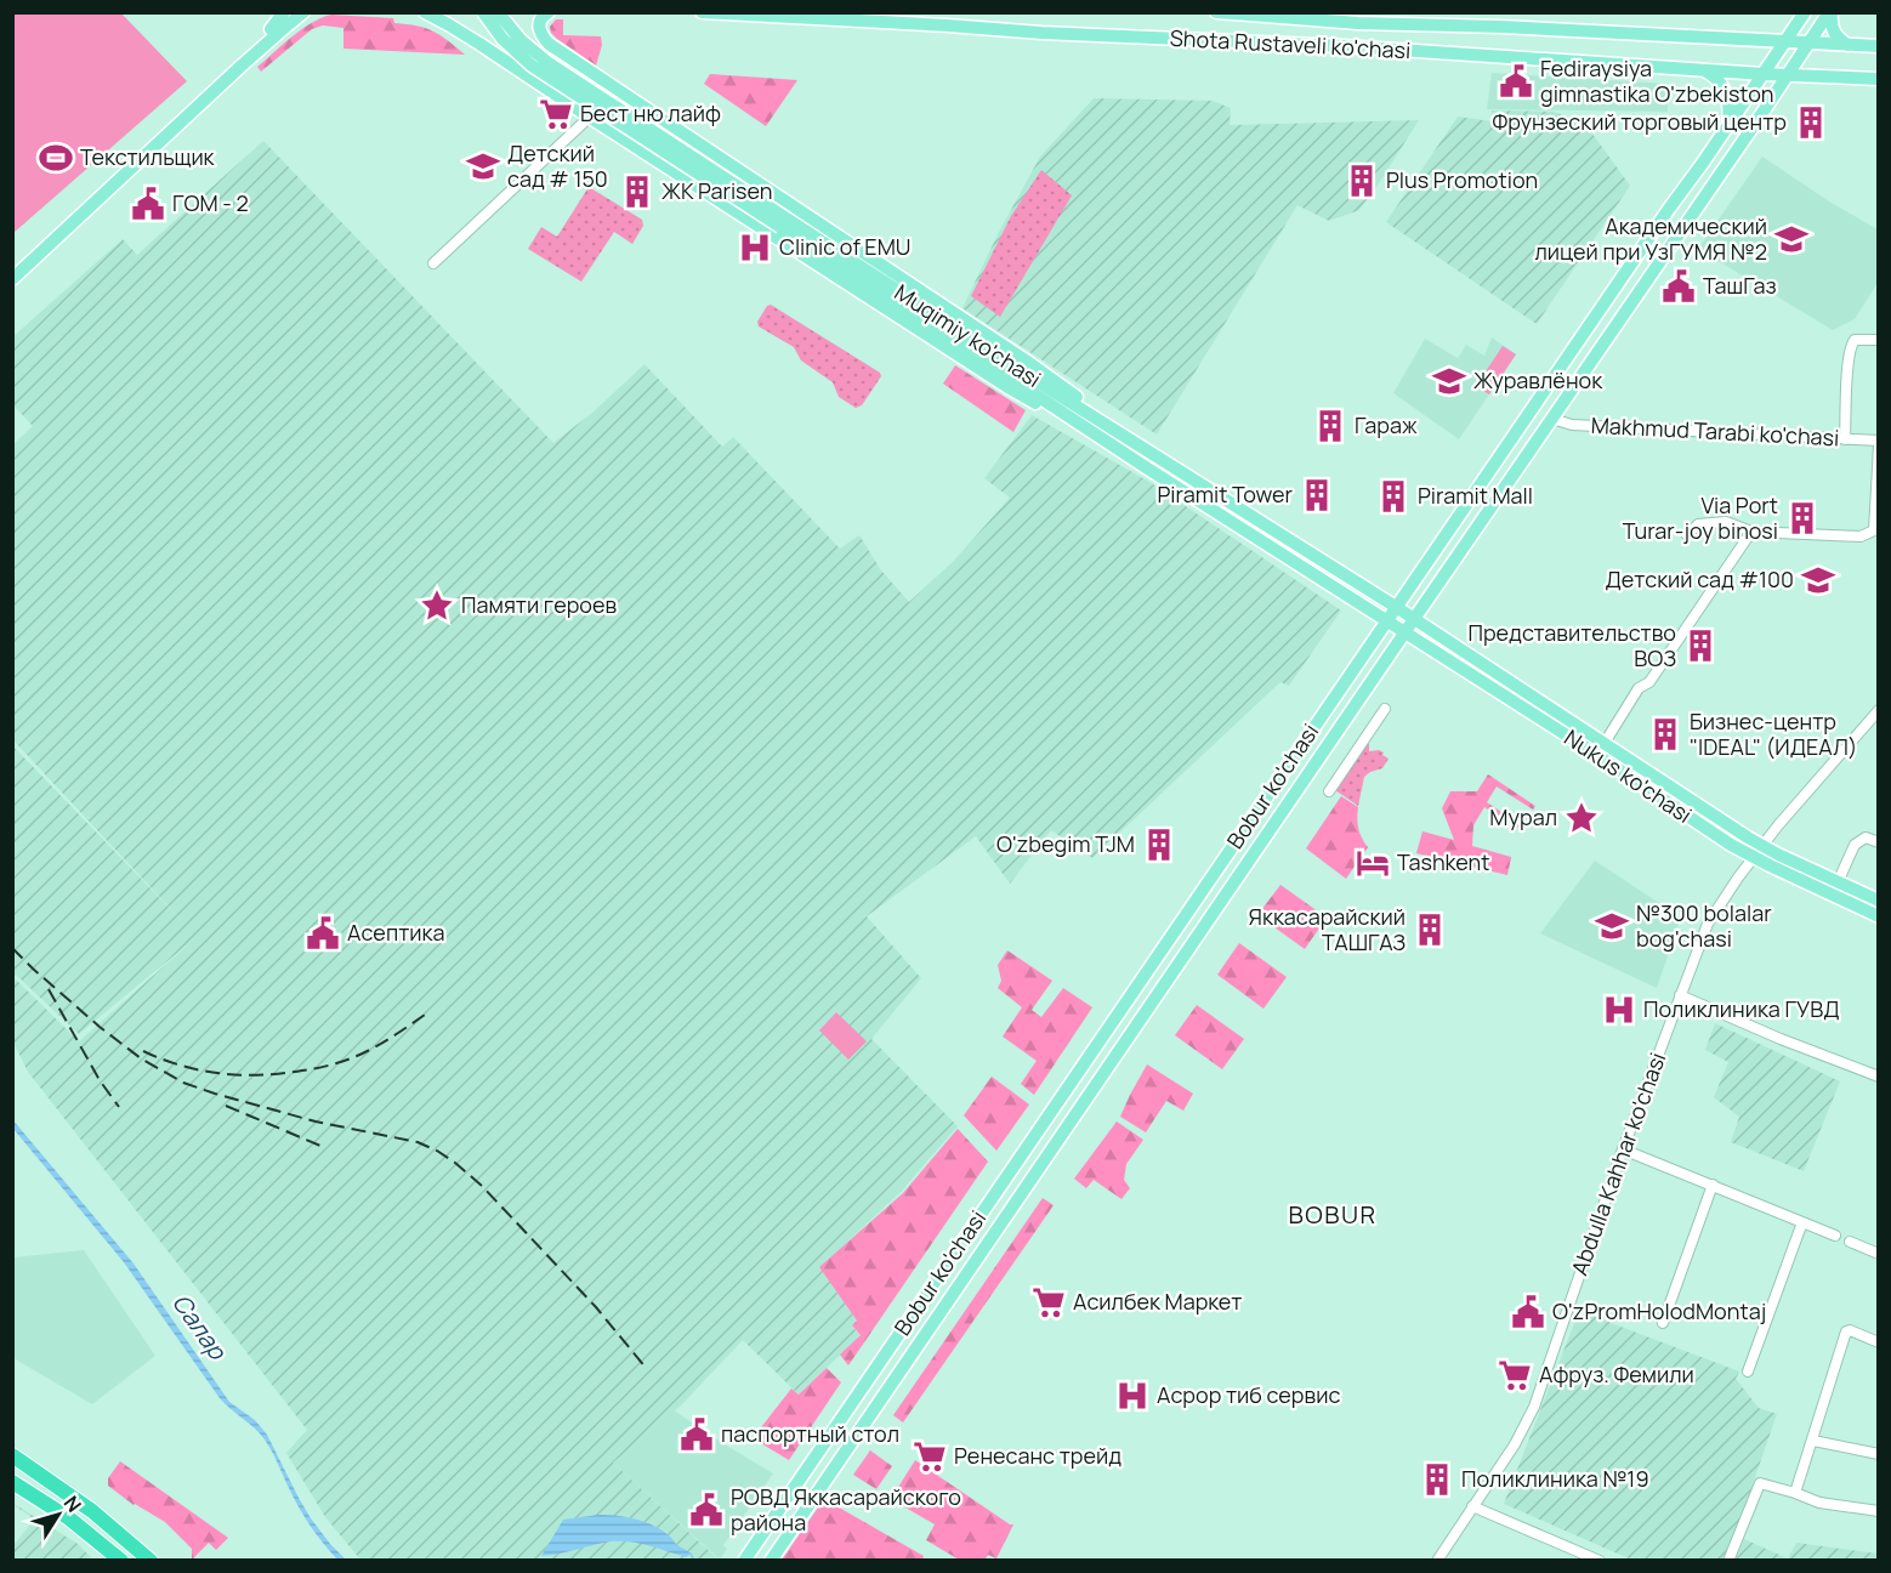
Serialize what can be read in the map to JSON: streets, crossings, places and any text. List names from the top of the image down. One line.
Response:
{"streets":{"main road":["Shota Rustaveli ko'chasi","Muqimiy ko'chasi","Nukus ko'chasi","Bobur ko'chasi"],"street":["Makhmud Tarabi ko'chasi","Abdulla Kahhar ko'chasi"]},"crossings":[["Shota Rustaveli ko'chasi","Bobur ko'chasi"],["Muqimiy ko'chasi","Nukus ko'chasi"],["Muqimiy ko'chasi","Bobur ko'chasi"],["Makhmud Tarabi ko'chasi","Bobur ko'chasi"],["Nukus ko'chasi","Bobur ko'chasi"],["Nukus ko'chasi","Abdulla Kahhar ko'chasi"]],"districts":["BOBUR"],"water":["Салар"],"places":{"public building":["Fediraysiya gimnastika O'zbekiston","ГОМ - 2","ТашГаз","Асептика","O'zPromHolodMontaj","паспортный стол","РОВД Яккасарайского района"],"supermarket":["Бест ню лайф","Асилбек Маркет","Афруз. Фемили","Ренесанс трейд"],"building":["Фрунзеский торговый центр","Plus Promotion","ЖК Parisen","Гараж","Piramit Tower","Piramit Mall","Via Port Turar-joy binosi","Представительство ВОЗ","Бизнес-центр \"IDEAL\" (ИДЕАЛ)","O'zbegim TJM","Яккасарайский ТАШГАЗ","Поликлиника №19"],"sports":["Текстильщик"],"school or university":["Детский сад # 150","Академический лицей при УзГУМЯ №2","Журавлёнок","Детский сад #100","№300 bolalar bog'chasi"],"hospital":["Clinic of EMU","Поликлиника ГУВД","Асрор тиб сервис"],"place":["Памяти героев","Мурал"],"hotel":["Tashkent"]},"north":"top right"}
